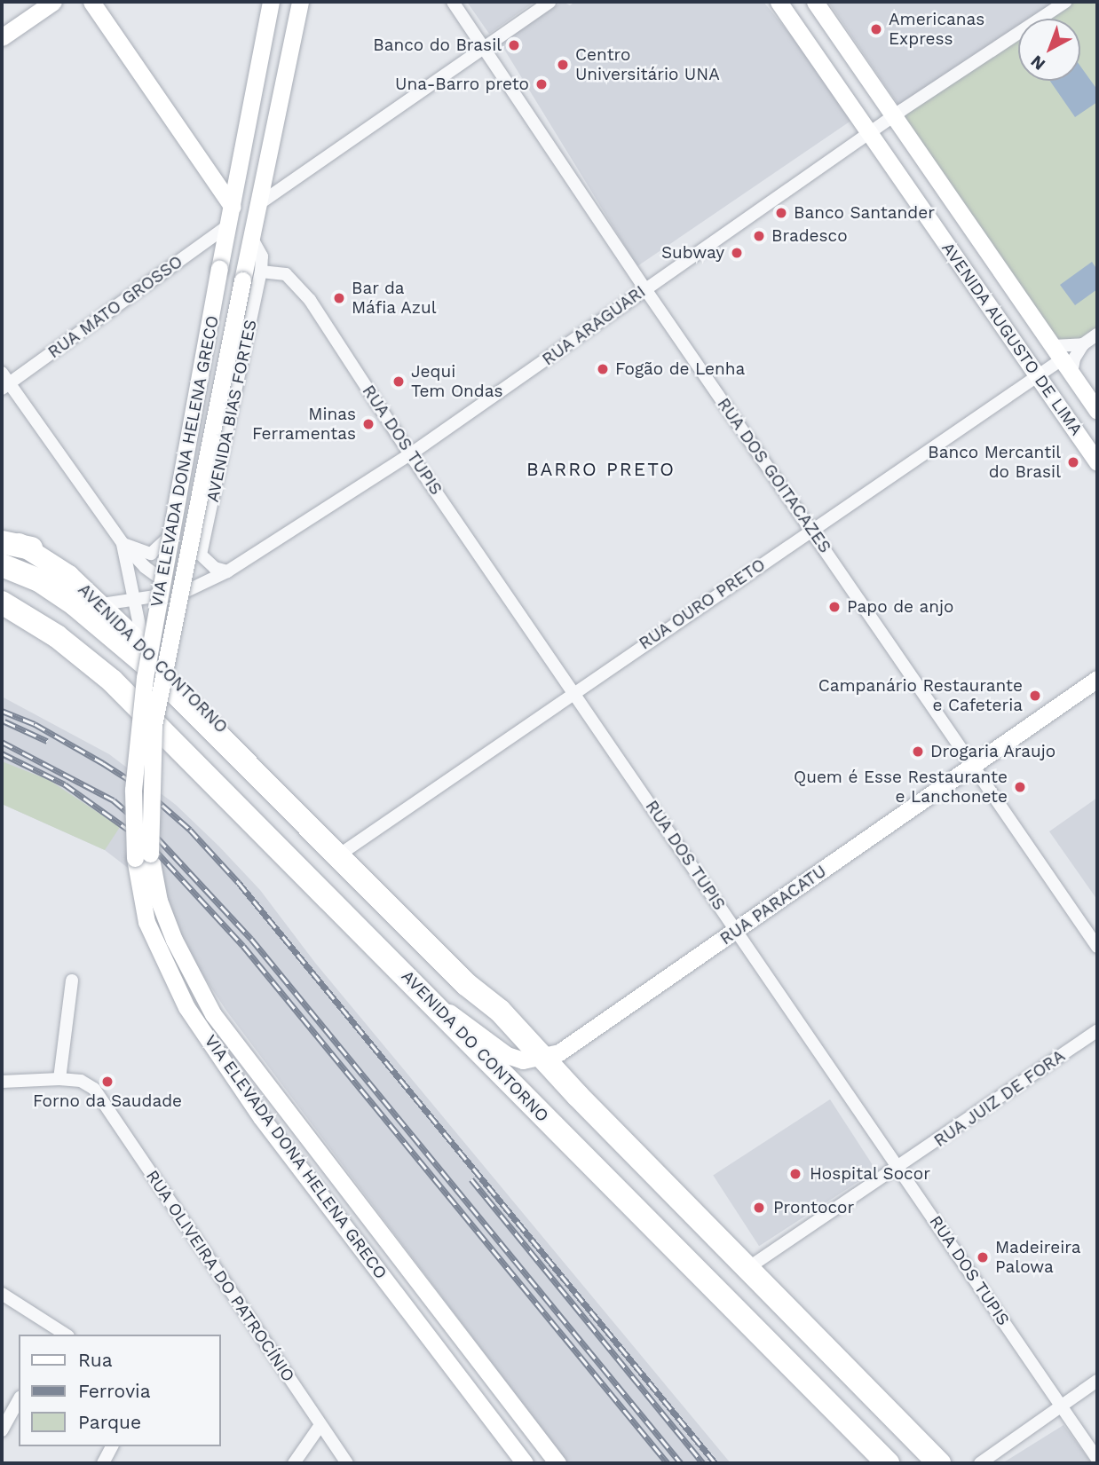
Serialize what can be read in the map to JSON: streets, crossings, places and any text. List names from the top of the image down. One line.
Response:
{"streets":{"highway":["AVENIDA DO CONTORNO"],"main road":["AVENIDA AUGUSTO DE LIMA","AVENIDA BIAS FORTES","VIA ELEVADA DONA HELENA GRECO","RUA PARACATU"],"street":["RUA MATO GROSSO","RUA ARAGUARI","RUA DOS TUPIS","RUA DOS GOITACAZES","RUA OURO PRETO","RUA JUIZ DE FORA","RUA OLIVEIRA DO PATROCÍNIO"]},"crossings":[["RUA MATO GROSSO","VIA ELEVADA DONA HELENA GRECO"],["RUA ARAGUARI","AVENIDA AUGUSTO DE LIMA"],["RUA ARAGUARI","RUA DOS TUPIS"],["RUA ARAGUARI","RUA DOS GOITACAZES"],["RUA ARAGUARI","AVENIDA DO CONTORNO"],["AVENIDA AUGUSTO DE LIMA","RUA OURO PRETO"],["AVENIDA BIAS FORTES","RUA DOS TUPIS"],["AVENIDA BIAS FORTES","VIA ELEVADA DONA HELENA GRECO"],["RUA DOS TUPIS","RUA OURO PRETO"],["RUA DOS TUPIS","RUA PARACATU"],["RUA DOS TUPIS","RUA JUIZ DE FORA"],["RUA DOS GOITACAZES","RUA OURO PRETO"],["RUA DOS GOITACAZES","RUA PARACATU"],["RUA OURO PRETO","AVENIDA DO CONTORNO"],["AVENIDA DO CONTORNO","RUA PARACATU"],["AVENIDA DO CONTORNO","RUA JUIZ DE FORA"]],"districts":["BARRO PRETO"],"places":["Americanas Express","Banco do Brasil","Centro Universitário UNA","Una-Barro preto","Banco Santander","Bradesco","Subway","Bar da Máfia Azul","Fogão de Lenha","Jequi Tem Ondas","Minas Ferramentas","Banco Mercantil do Brasil","Papo de anjo","Campanário Restaurante e Cafeteria","Drogaria Araujo","Quem é Esse Restaurante e Lanchonete","Forno da Saudade","Hospital Socor","Prontocor","Madeireira Palowa"],"legend":["Rua","Ferrovia","Parque"],"north":"bottom left"}
